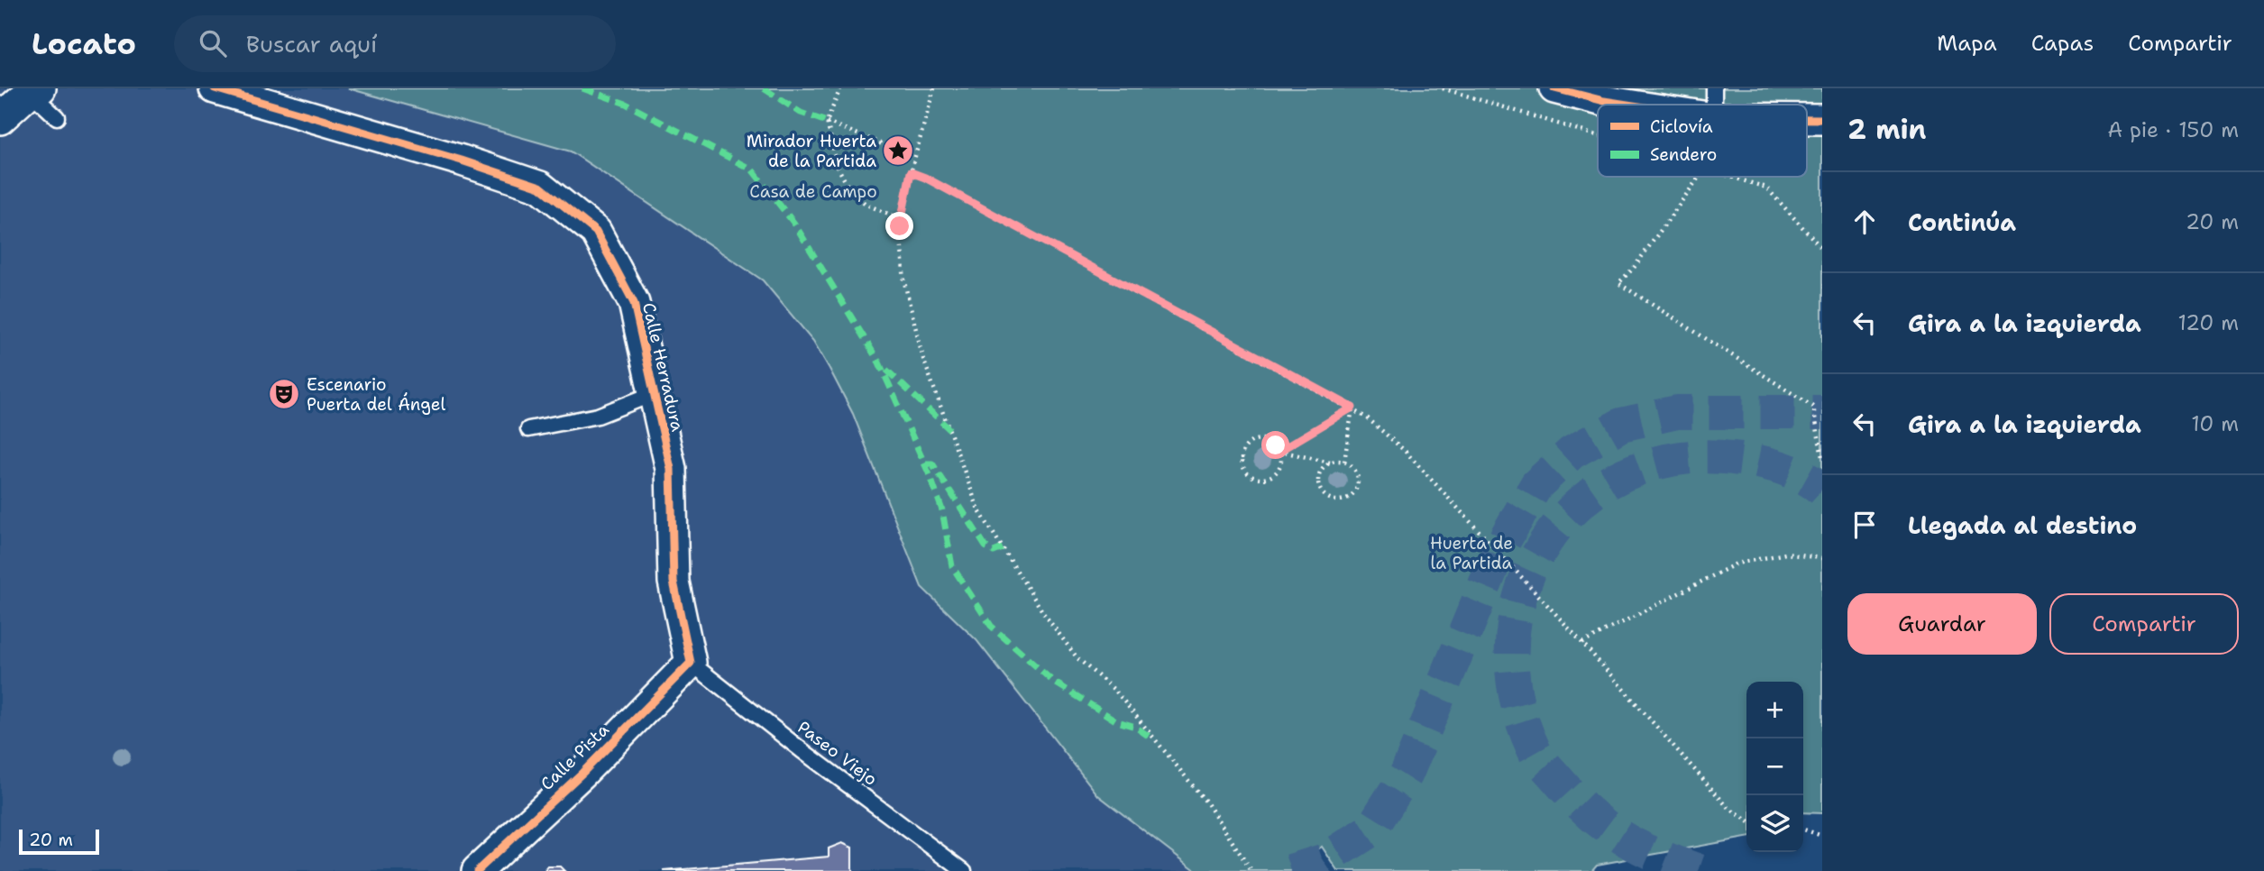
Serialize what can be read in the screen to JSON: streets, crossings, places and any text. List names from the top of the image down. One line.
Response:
{"streets":{"street":["Calle Herradura","Calle Pista"],"lane":["Paseo Viejo"]},"crossings":[["Calle Herradura","Paseo Viejo"],["Calle Herradura","Calle Pista"],["Paseo Viejo","Calle Pista"]],"parks":["Casa de Campo","Huerta de la Partida"],"places":{"place":["Mirador Huerta de la Partida"],"theatre":["Escenario Puerta del Ángel"]},"legend":["Ciclovía","Sendero"],"scale_bar":"20 m","page":{"header":"Locato","search":"Buscar aquí","nav":["Mapa","Capas","Compartir"],"heading":["2 min","A pie · 150 m"],"list":[["Continúa","20 m"],["Gira a la izquierda","120 m"],["Gira a la izquierda","10 m"],"Llegada al destino"],"buttons":["Guardar","Compartir"],"map_buttons":["+","−"],"scale":"20 m"}}
